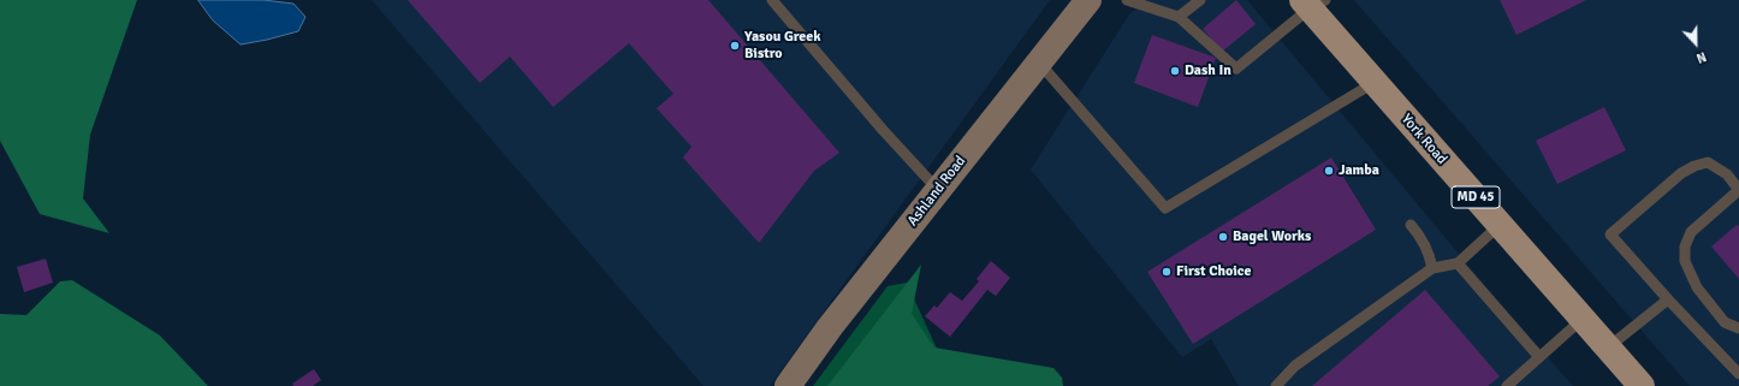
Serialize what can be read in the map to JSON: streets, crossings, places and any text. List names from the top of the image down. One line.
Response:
{"streets":{"main road":["York Road","Ashland Road","MD 45"]},"places":["Yasou Greek Bistro","Dash In","Jamba","Bagel Works","First Choice"],"north":"bottom"}
